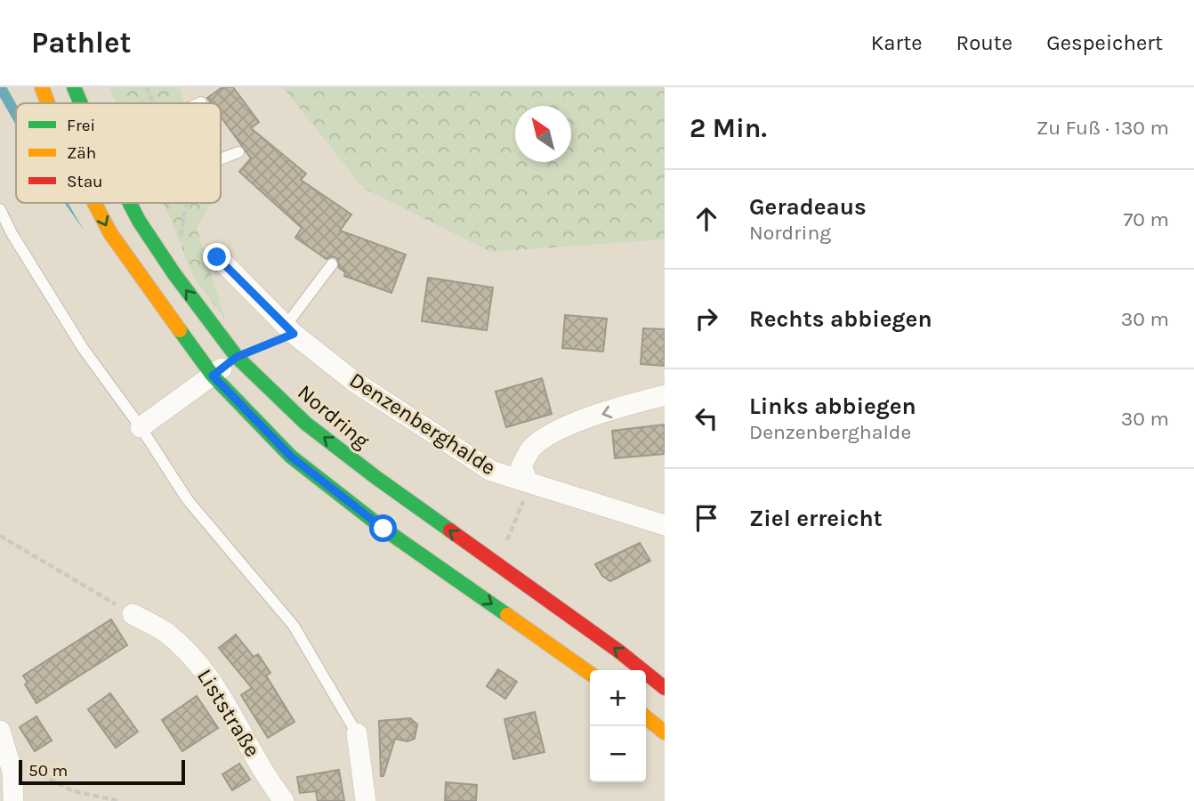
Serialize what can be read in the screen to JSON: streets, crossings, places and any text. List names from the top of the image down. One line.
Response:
{"streets":{"street":["Nordring","Denzenberghalde","Liststraße"]},"legend":["Frei","Zäh","Stau"],"scale_bar":"50 m","north":"top left","page":{"header":"Pathlet","nav":["Karte","Route","Gespeichert"],"heading":["2 Min.","Zu Fuß · 130 m"],"list":[["Geradeaus","Nordring","70 m"],["Rechts abbiegen","30 m"],["Links abbiegen","Denzenberghalde","30 m"],"Ziel erreicht"],"map_buttons":["+","−"],"scale":"50 m"}}
